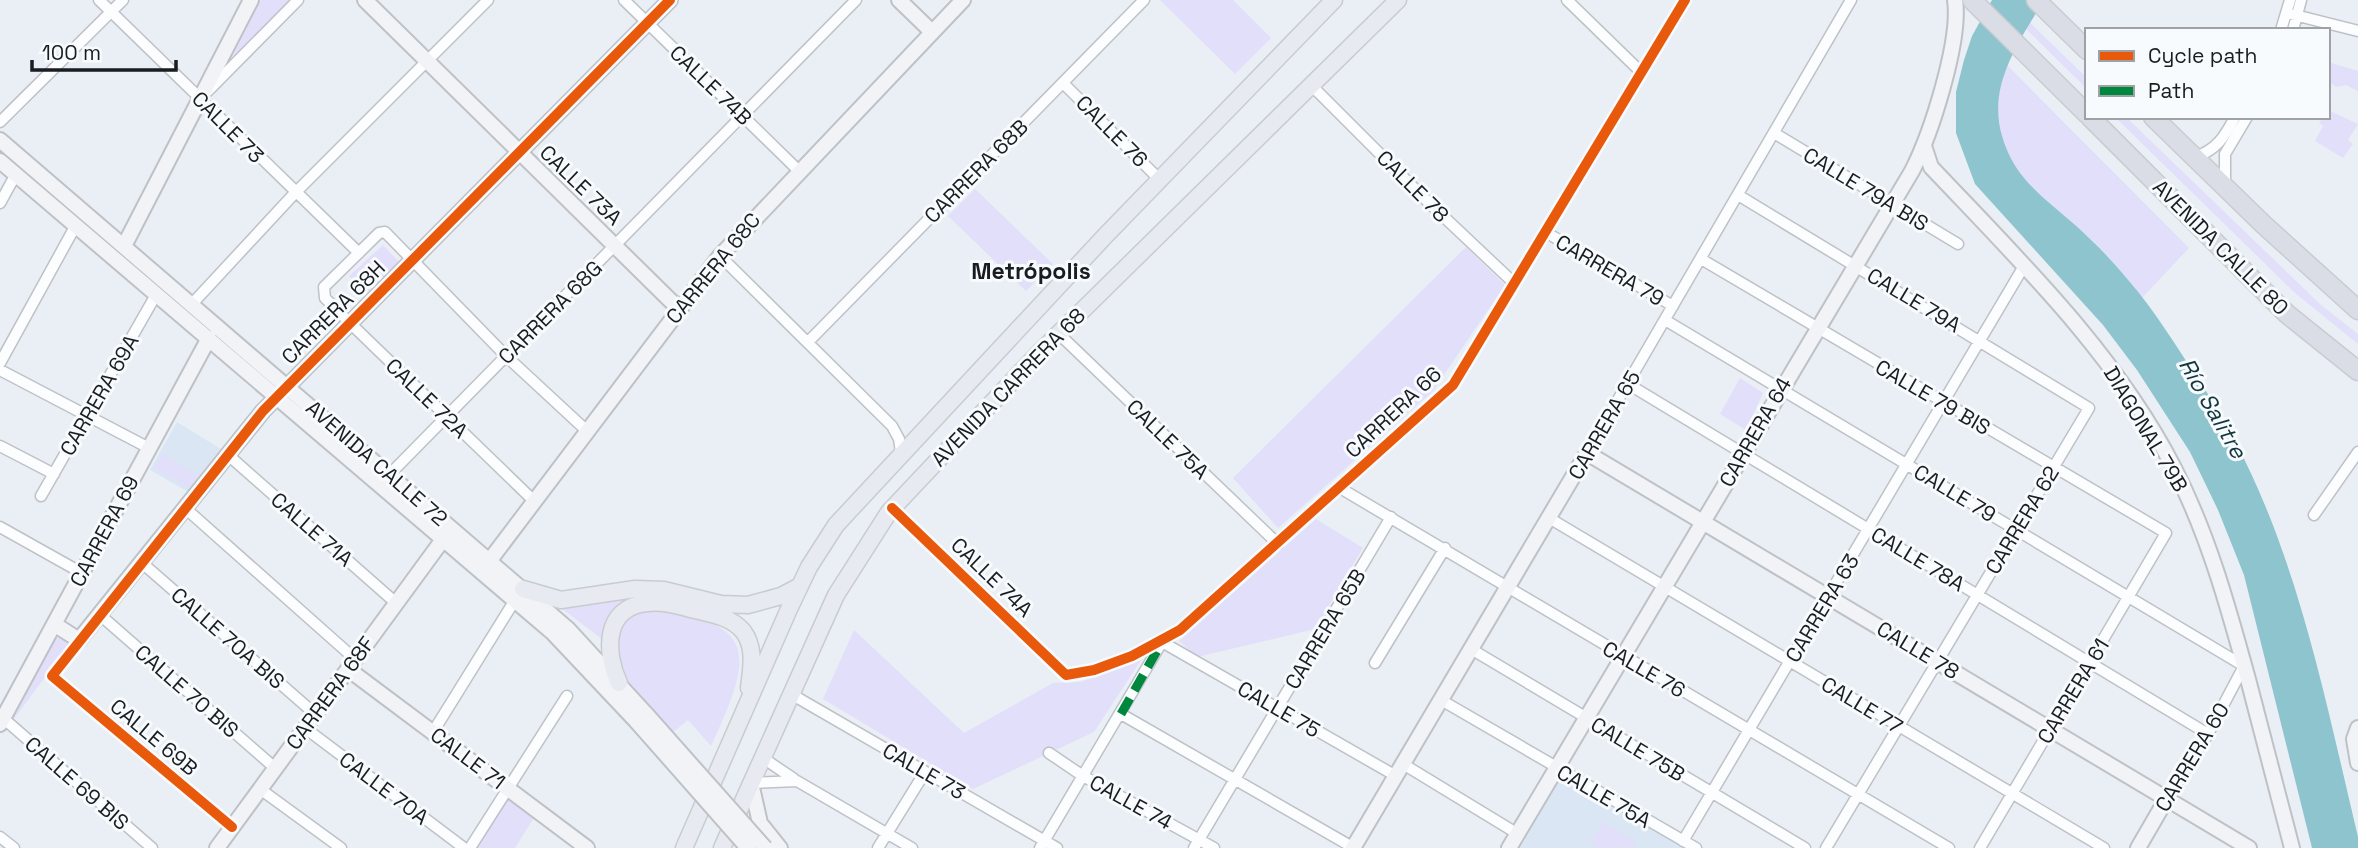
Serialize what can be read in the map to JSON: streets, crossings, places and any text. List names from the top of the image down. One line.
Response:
{"streets":{"highway":["AVENIDA CALLE 80"],"main road":["AVENIDA CARRERA 68"],"street":["CALLE 74B","CALLE 73","CALLE 76","CARRERA 68B","CALLE 73A","CALLE 78","CALLE 79A BIS","CARRERA 68C","CARRERA 79","CALLE 79A","CARRERA 68H","CARRERA 68G","CARRERA 69A","CALLE 79 BIS","CALLE 72A","CARRERA 66","CARRERA 65","DIAGONAL 79B","CARRERA 64","CALLE 75A","AVENIDA CALLE 72","CALLE 79","CARRERA 62","CALLE 71A","CARRERA 69","CALLE 78A","CALLE 74A","CARRERA 63","CARRERA 65B","CALLE 70A BIS","CALLE 70 BIS","CARRERA 61","CARRERA 68F","CALLE 77","CALLE 75","CALLE 69B","CALLE 75B","CARRERA 60","CALLE 71","CALLE 69 BIS","CALLE 70A","CALLE 74"]},"crossings":[["CALLE 74B","CARRERA 68C"],["CALLE 74B","CARRERA 68H"],["CALLE 74B","CARRERA 68G"],["CALLE 73","AVENIDA CARRERA 68"],["CALLE 73","CALLE 72A"],["CALLE 73","CARRERA 66"],["CALLE 76","CARRERA 68B"],["CALLE 76","AVENIDA CARRERA 68"],["CALLE 76","CARRERA 66"],["CALLE 76","CARRERA 65"],["CALLE 76","CARRERA 64"],["CALLE 76","CARRERA 62"],["CALLE 76","CARRERA 63"],["CALLE 76","CARRERA 65B"],["CALLE 73A","CARRERA 68C"],["CALLE 73A","CARRERA 68H"],["CALLE 73A","CARRERA 68G"],["CALLE 78","AVENIDA CARRERA 68"],["CALLE 78","CARRERA 66"],["CALLE 78","CARRERA 65"],["CALLE 78","CARRERA 64"],["CALLE 78","CARRERA 62"],["CALLE 78","CARRERA 63"],["CALLE 78","CARRERA 61"],["CALLE 78","CARRERA 60"],["CALLE 79A BIS","CARRERA 65"],["CALLE 79A BIS","CARRERA 64"],["CARRERA 68C","CALLE 72A"],["CARRERA 68C","AVENIDA CALLE 72"],["CARRERA 79","CARRERA 66"],["CARRERA 79","CARRERA 65"],["CALLE 79A","CARRERA 65"],["CALLE 79A","CARRERA 64"],["CALLE 79A","CARRERA 62"],["CALLE 79A","CARRERA 63"],["CARRERA 68H","CALLE 72A"],["CARRERA 68H","AVENIDA CALLE 72"],["CARRERA 68H","CALLE 71A"],["CARRERA 68H","CALLE 70A BIS"],["CARRERA 68H","CALLE 70 BIS"],["CARRERA 68H","CALLE 69B"],["CARRERA 68H","CALLE 71"],["CARRERA 68G","CALLE 72A"],["CARRERA 68G","AVENIDA CALLE 72"],["AVENIDA CARRERA 68","CALLE 75A"],["AVENIDA CARRERA 68","CALLE 74A"],["CARRERA 69A","AVENIDA CALLE 72"],["CALLE 79 BIS","CARRERA 65"],["CALLE 79 BIS","CARRERA 64"],["CALLE 79 BIS","CARRERA 62"],["CALLE 79 BIS","CARRERA 63"],["CALLE 79 BIS","CARRERA 61"],["CARRERA 66","CALLE 75A"],["CARRERA 66","CALLE 74A"],["CARRERA 66","CALLE 75"],["CARRERA 66","CALLE 74"],["CARRERA 65","CALLE 75A"],["CARRERA 65","CALLE 79"],["CARRERA 65","CALLE 78A"],["CARRERA 65","CALLE 77"],["CARRERA 65","CALLE 75"],["CARRERA 65","CALLE 75B"],["DIAGONAL 79B","CARRERA 64"],["DIAGONAL 79B","CALLE 79"],["DIAGONAL 79B","CARRERA 63"],["DIAGONAL 79B","CARRERA 60"],["CARRERA 64","CALLE 75A"],["CARRERA 64","CALLE 79"],["CARRERA 64","CALLE 78A"],["CARRERA 64","CALLE 77"],["CARRERA 64","CALLE 75"],["CARRERA 64","CALLE 75B"],["CALLE 75A","CARRERA 63"],["AVENIDA CALLE 72","CARRERA 69"],["AVENIDA CALLE 72","CARRERA 68F"],["CALLE 79","CARRERA 62"],["CALLE 79","CARRERA 63"],["CALLE 79","CARRERA 61"],["CALLE 79","CARRERA 60"],["CARRERA 62","CALLE 78A"],["CARRERA 62","CALLE 77"],["CALLE 71A","CARRERA 68F"],["CARRERA 69","CALLE 69 BIS"],["CALLE 78A","CARRERA 63"],["CALLE 78A","CARRERA 61"],["CALLE 78A","CARRERA 60"],["CARRERA 63","CALLE 77"],["CARRERA 63","CALLE 75B"],["CARRERA 65B","CALLE 75"],["CARRERA 65B","CALLE 74"],["CALLE 70A BIS","CARRERA 68F"],["CALLE 70 BIS","CARRERA 68F"],["CARRERA 61","CALLE 77"],["CARRERA 68F","CALLE 69B"],["CARRERA 68F","CALLE 71"],["CARRERA 68F","CALLE 70A"]],"districts":["Metrópolis"],"water":["Río Salitre"],"legend":["Cycle path","Path"],"scale_bar":"100 m"}
